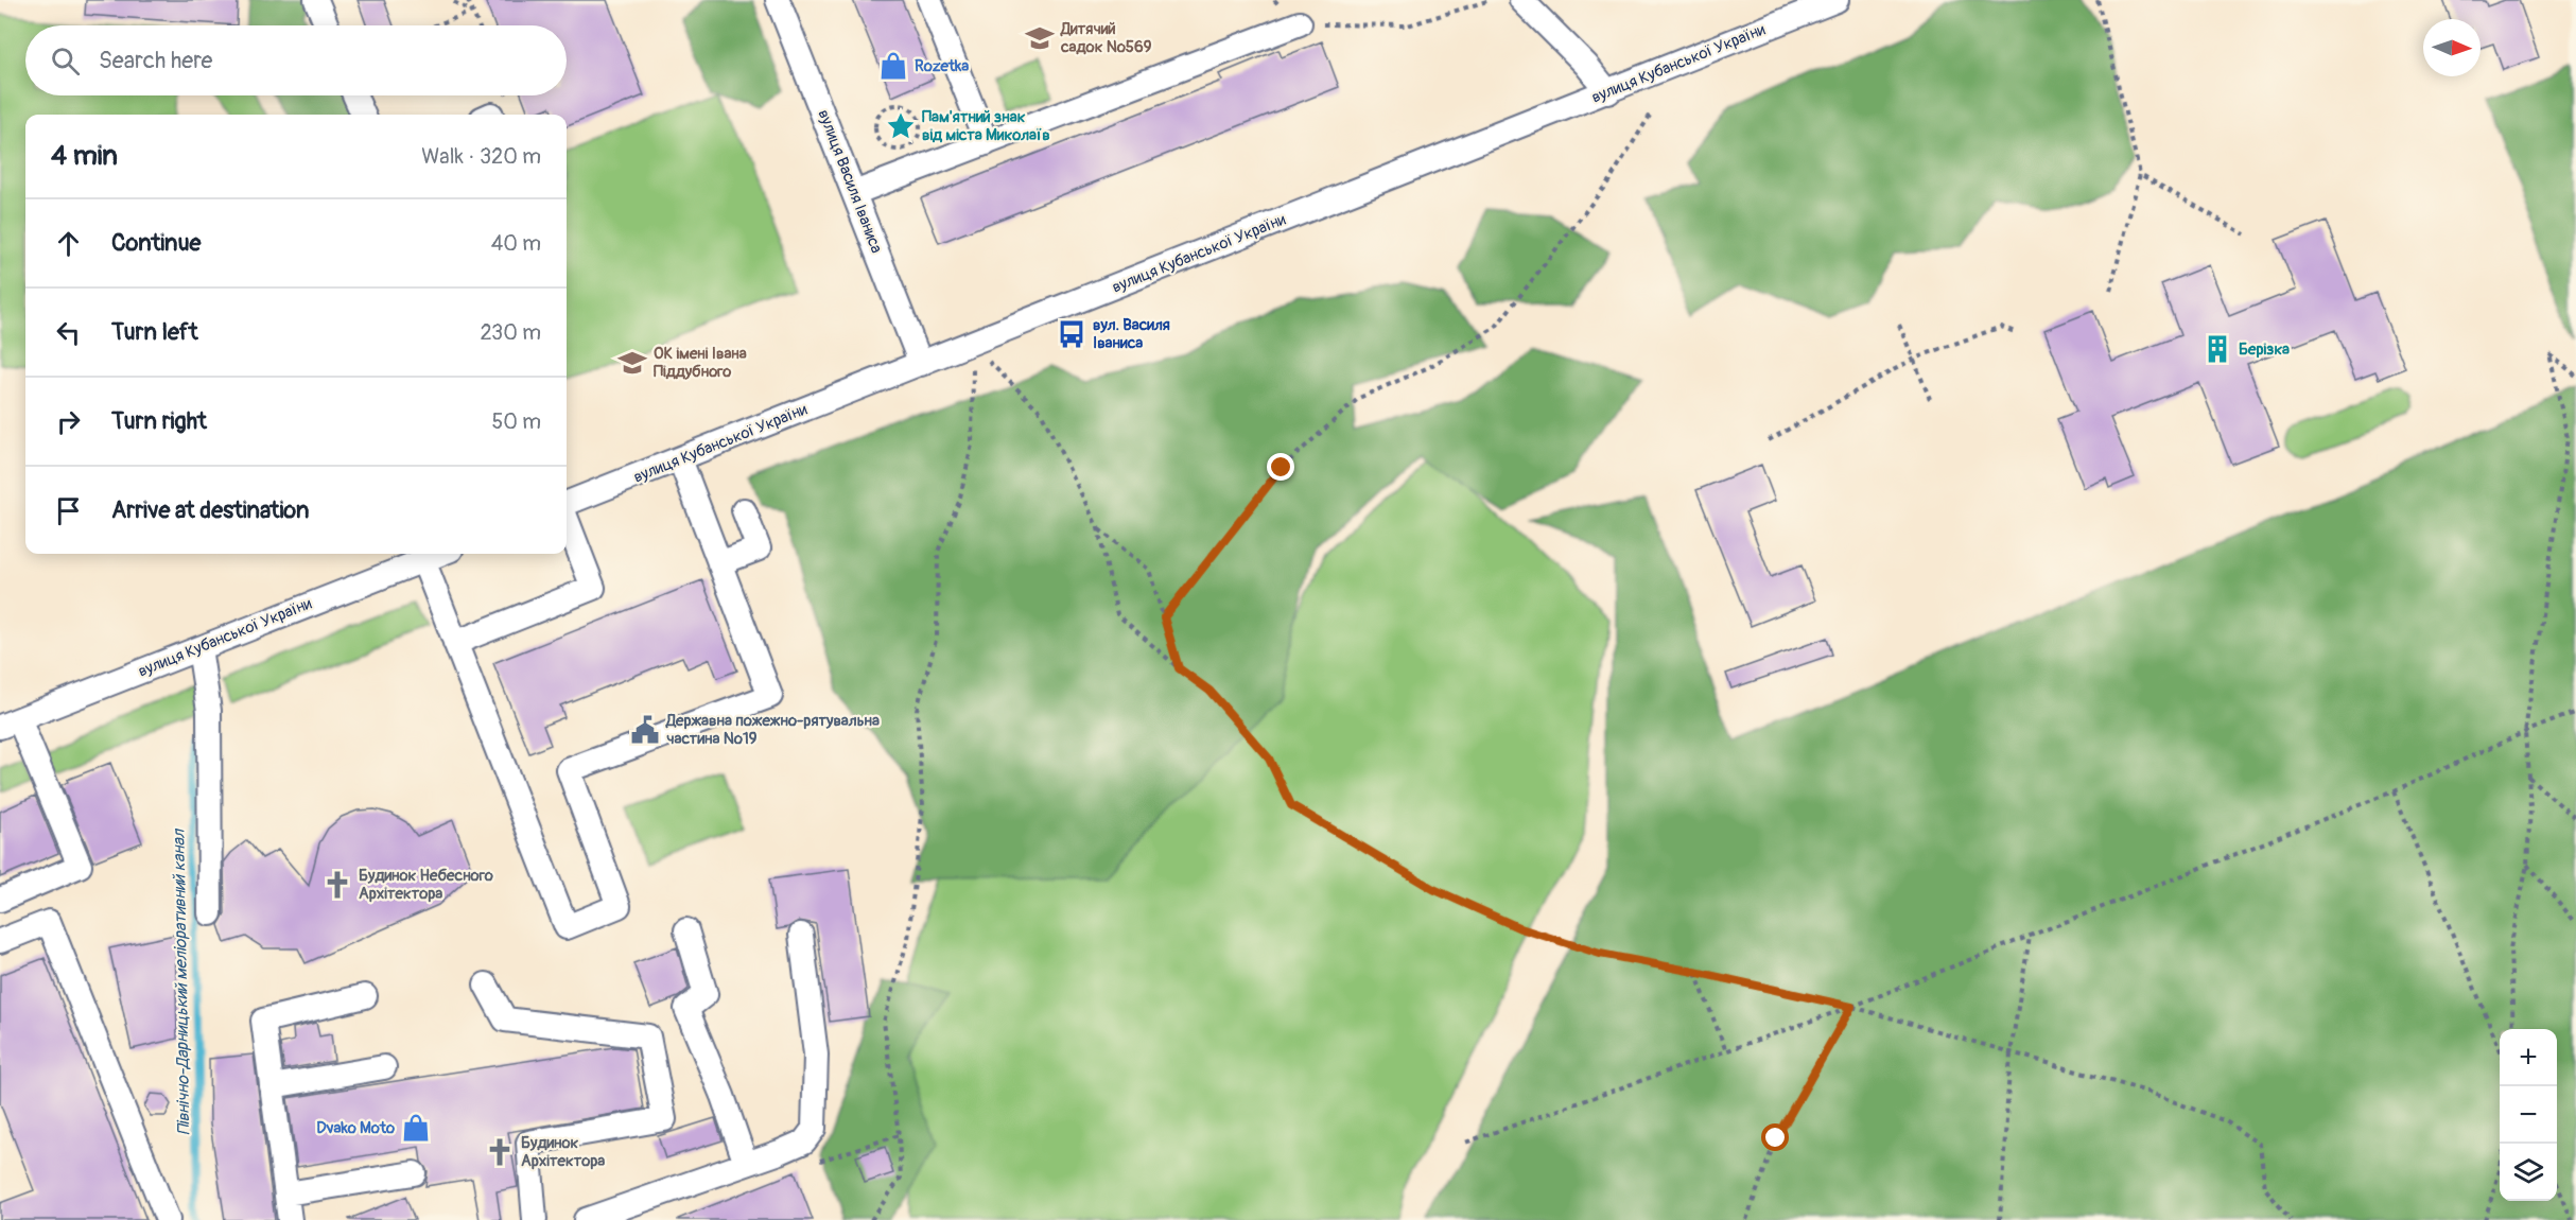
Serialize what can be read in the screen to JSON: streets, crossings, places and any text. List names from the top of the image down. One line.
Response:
{"streets":{"street":["вулиця Кубанської України","вулиця Василя Іваниса"]},"crossings":[["вулиця Кубанської України","вулиця Василя Іваниса"]],"water":["Північно-Дарницький меліоративний канал"],"places":{"school or university":["Дитячий садок №569","ОК імені Івана Піддубного"],"shop":["Rozetka","Dvako Moto"],"place":["Пам'ятний знак від міста Миколаїв"],"bus stop":["вул. Василя Іваниса"],"building":["Берізка"],"public building":["Державна пожежно-рятувальна частина №19"],"church":["Будинок Небесного Архітектора","Будинок Архітектора"]},"north":"right","page":{"search":"Search here","heading":["4 min","Walk · 320 m"],"list":[["Continue","40 m"],["Turn left","230 m"],["Turn right","50 m"],"Arrive at destination"],"map_buttons":["+","−"]}}
